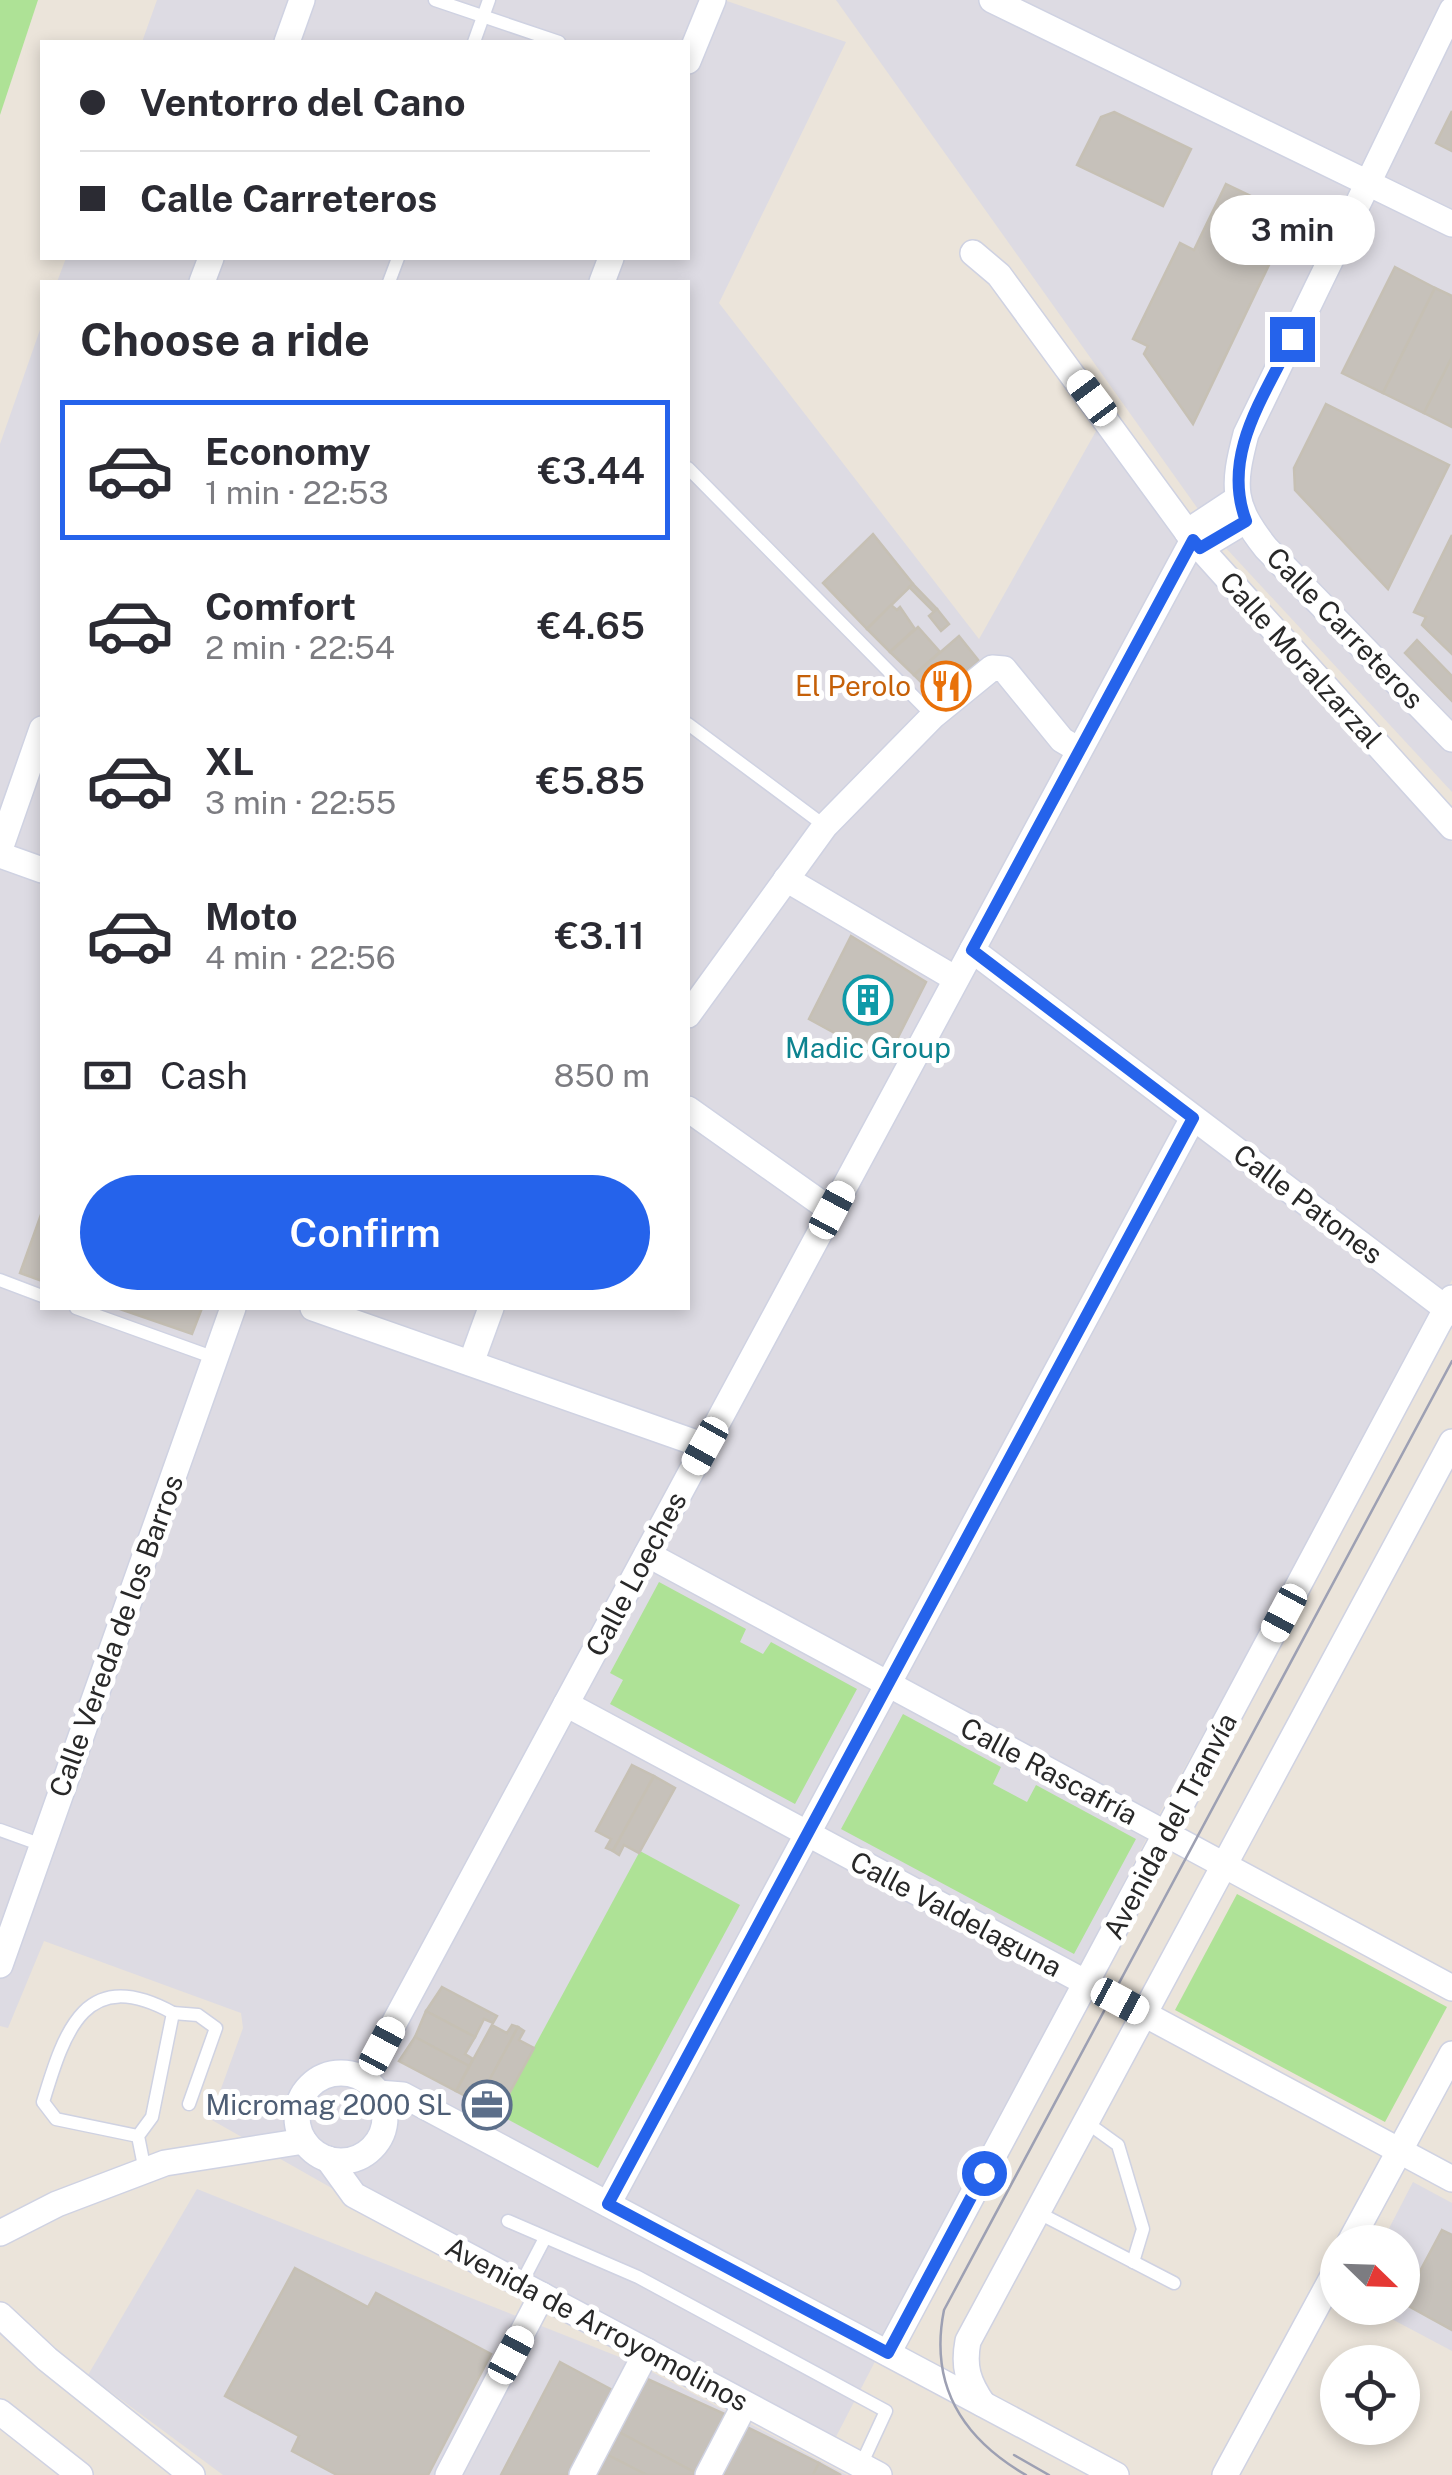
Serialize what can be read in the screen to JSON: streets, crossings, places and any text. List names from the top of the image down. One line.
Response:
{"streets":{"street":["Calle Carreteros","Calle Moralzarzal","Calle Patones","Calle Loeches","Calle Vereda de los Barros","Calle Rascafría","Avenida del Tranvía","Calle Valdelaguna","Avenida de Arroyomolinos"]},"crossings":[["Calle Moralzarzal","Calle Loeches"],["Calle Patones","Calle Loeches"],["Calle Patones","Avenida del Tranvía"],["Calle Loeches","Calle Rascafría"],["Calle Loeches","Calle Valdelaguna"],["Calle Loeches","Avenida de Arroyomolinos"],["Calle Rascafría","Avenida del Tranvía"],["Avenida del Tranvía","Calle Valdelaguna"]],"places":{"restaurant":["El Perolo"],"building":["Madic Group"],"office":["Micromag 2000 SL"]},"north":"bottom right","page":{"banner":["Ventorro del Cano","Calle Carreteros"],"bubble":"3 min","heading":"Choose a ride","list":[{"name":"Economy","note":"1 min · 22:53","value":"€3.44"},{"name":"Comfort","note":"2 min · 22:54","value":"€4.65"},{"name":"XL","note":"3 min · 22:55","value":"€5.85"},{"name":"Moto","note":"4 min · 22:56","value":"€3.11"}],"pay":["Cash","850 m"],"buttons":"Confirm"}}
